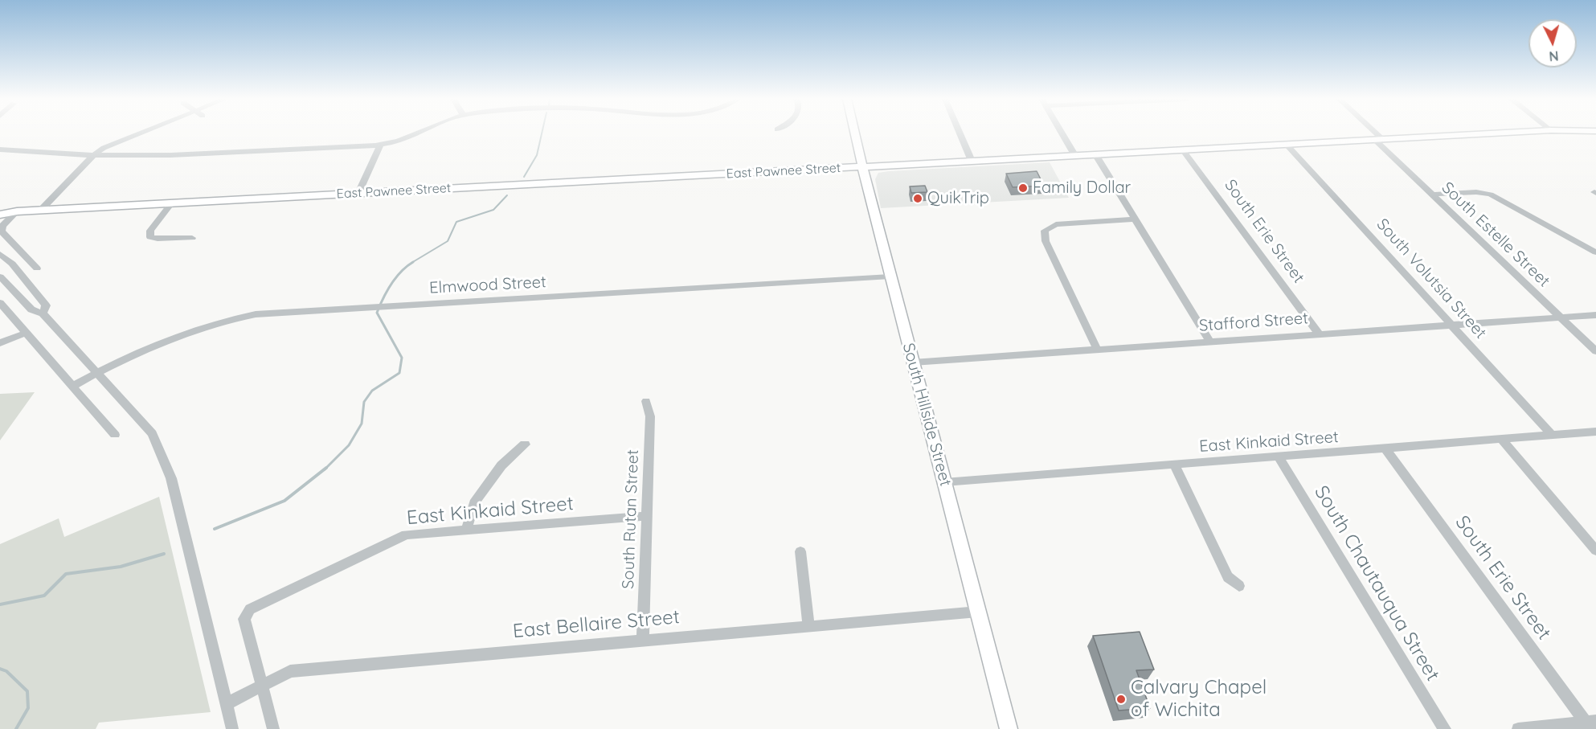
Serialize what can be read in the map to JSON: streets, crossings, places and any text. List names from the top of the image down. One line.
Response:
{"streets":{"main road":["East Pawnee Street","South Hillside Street"],"street":["South Erie Street","South Estelle Street","South Volutsia Street","Elmwood Street","Stafford Street","East Kinkaid Street","South Rutan Street","South Chautauqua Street","East Bellaire Street"]},"crossings":[["East Pawnee Street","South Erie Street"],["East Pawnee Street","South Estelle Street"],["East Pawnee Street","South Volutsia Street"],["East Pawnee Street","South Hillside Street"],["South Erie Street","Stafford Street"],["South Erie Street","East Kinkaid Street"],["South Estelle Street","Stafford Street"],["South Volutsia Street","Stafford Street"],["South Volutsia Street","East Kinkaid Street"],["Elmwood Street","South Hillside Street"],["Stafford Street","South Hillside Street"],["South Hillside Street","East Kinkaid Street"],["South Hillside Street","East Bellaire Street"],["East Kinkaid Street","South Rutan Street"],["East Kinkaid Street","South Chautauqua Street"],["East Kinkaid Street","East Bellaire Street"],["South Rutan Street","East Bellaire Street"]],"places":["Family Dollar","QuikTrip","Calvary Chapel of Wichita"],"north":"bottom"}
